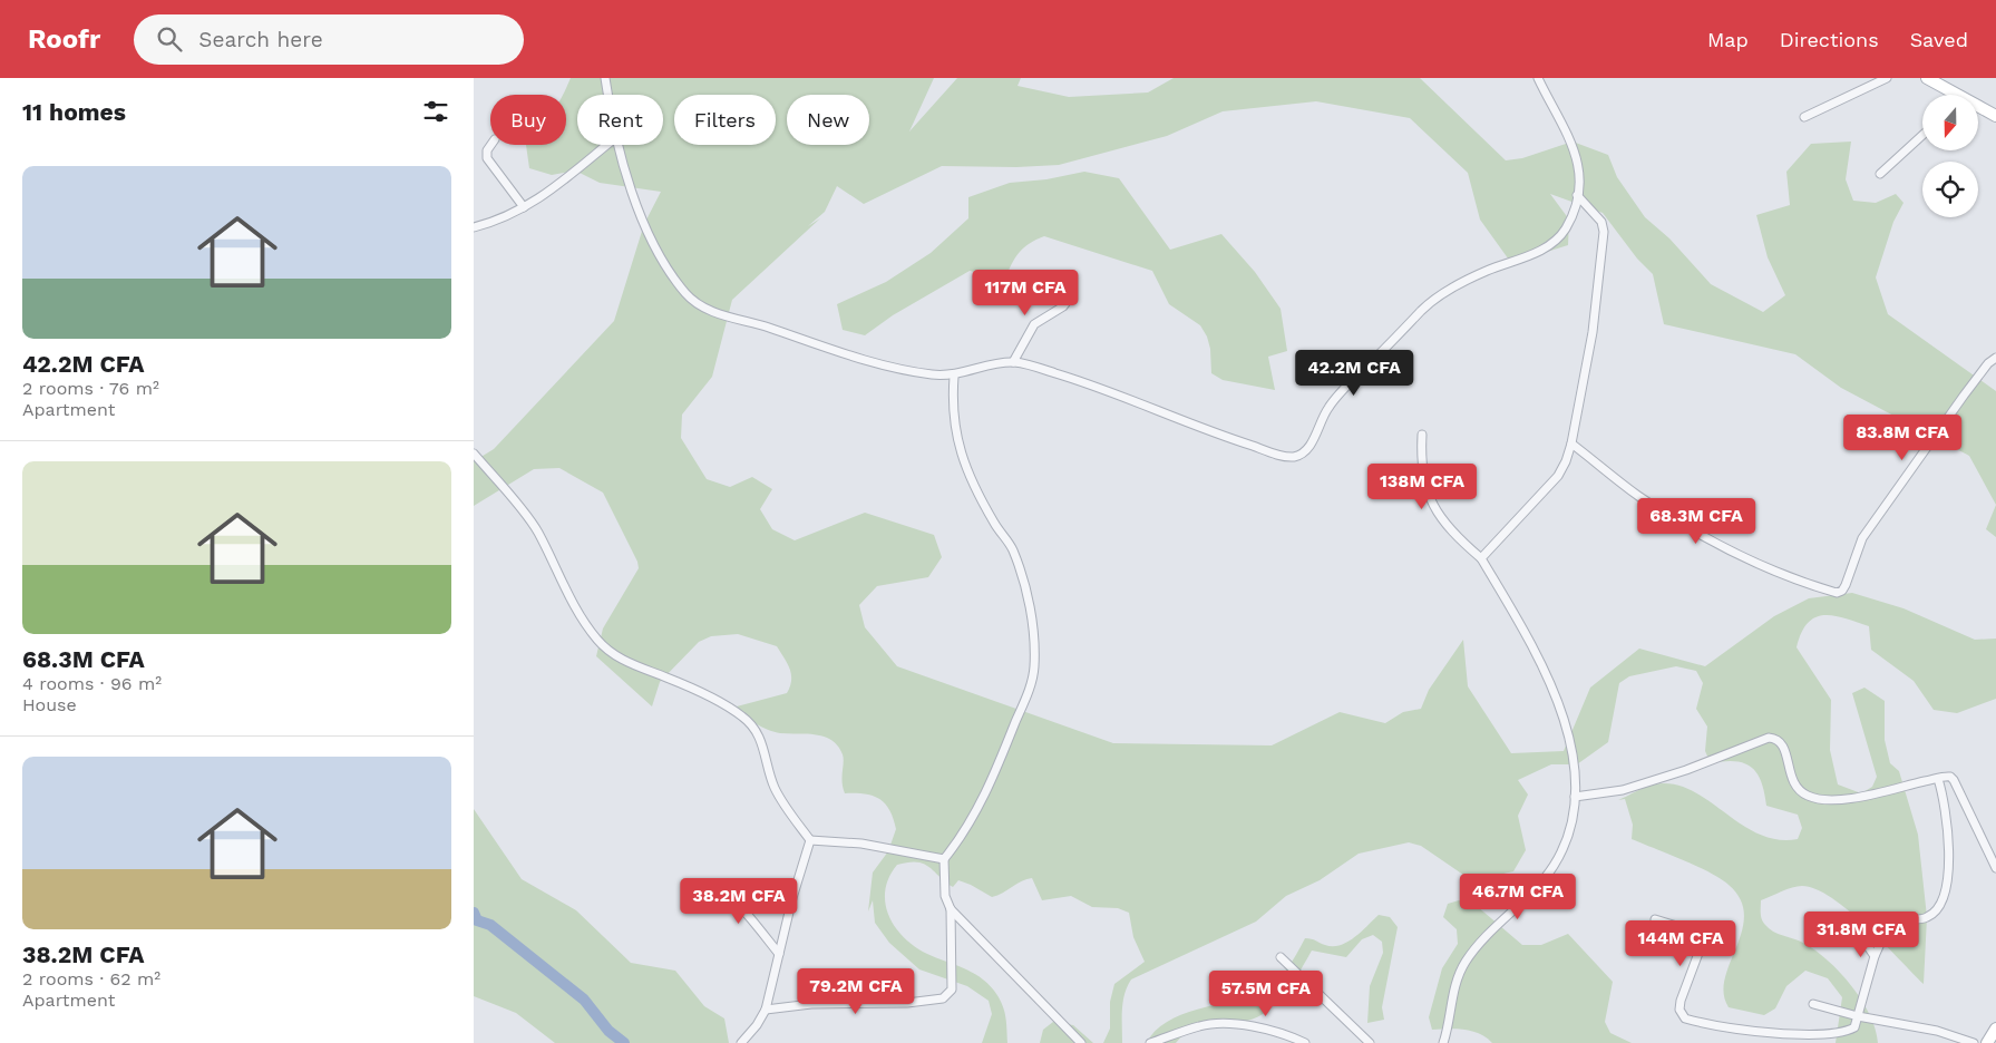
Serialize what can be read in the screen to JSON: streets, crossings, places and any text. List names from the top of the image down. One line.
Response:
{"north":"bottom","page":{"header":"Roofr","search":"Search here","nav":["Map","Directions","Saved"],"heading":"11 homes","chip":["Buy","Rent","Filters","New"],"list":[{"name":"42.2M CFA","note":"2 rooms · 76 m² · Apartment"},{"name":"68.3M CFA","note":"4 rooms · 96 m² · House"},{"name":"38.2M CFA","note":"2 rooms · 62 m² · Apartment"}],"price":["117M CFA","42.2M CFA","83.8M CFA","138M CFA","68.3M CFA","46.7M CFA","38.2M CFA","31.8M CFA","144M CFA","79.2M CFA","57.5M CFA"]}}
